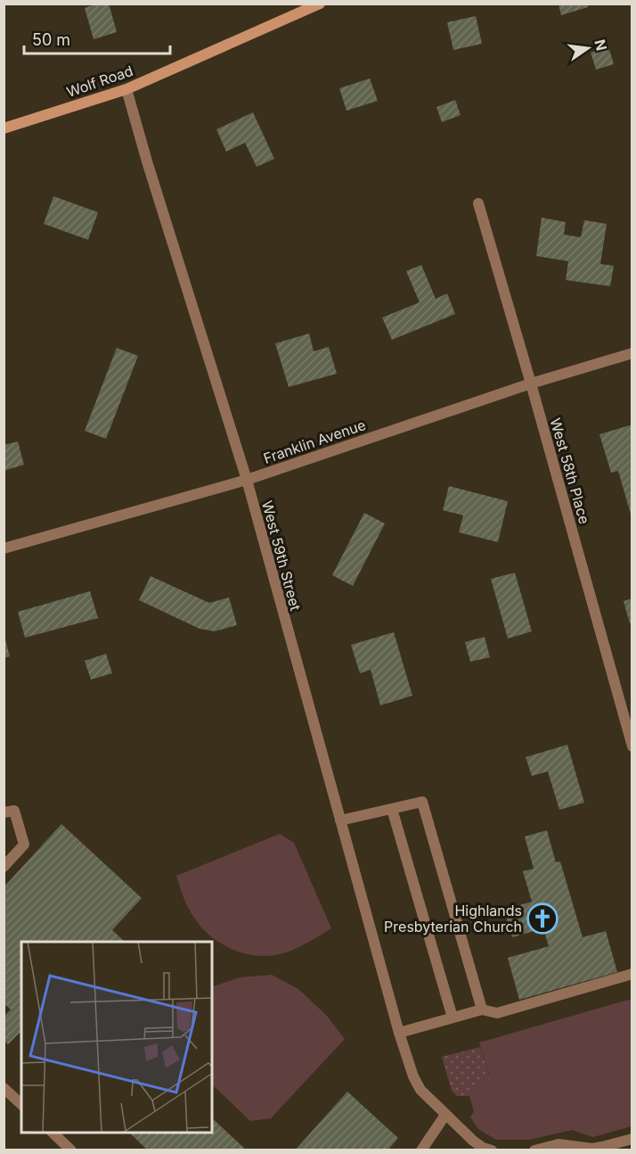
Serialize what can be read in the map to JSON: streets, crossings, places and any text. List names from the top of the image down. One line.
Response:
{"streets":{"main road":["Wolf Road"],"street":["Franklin Avenue","West 58th Place","West 59th Street"]},"crossings":[["Wolf Road","West 59th Street"],["Franklin Avenue","West 58th Place"],["Franklin Avenue","West 59th Street"]],"places":{"church":["Highlands Presbyterian Church"]},"scale_bar":"50 m","north":"right"}
